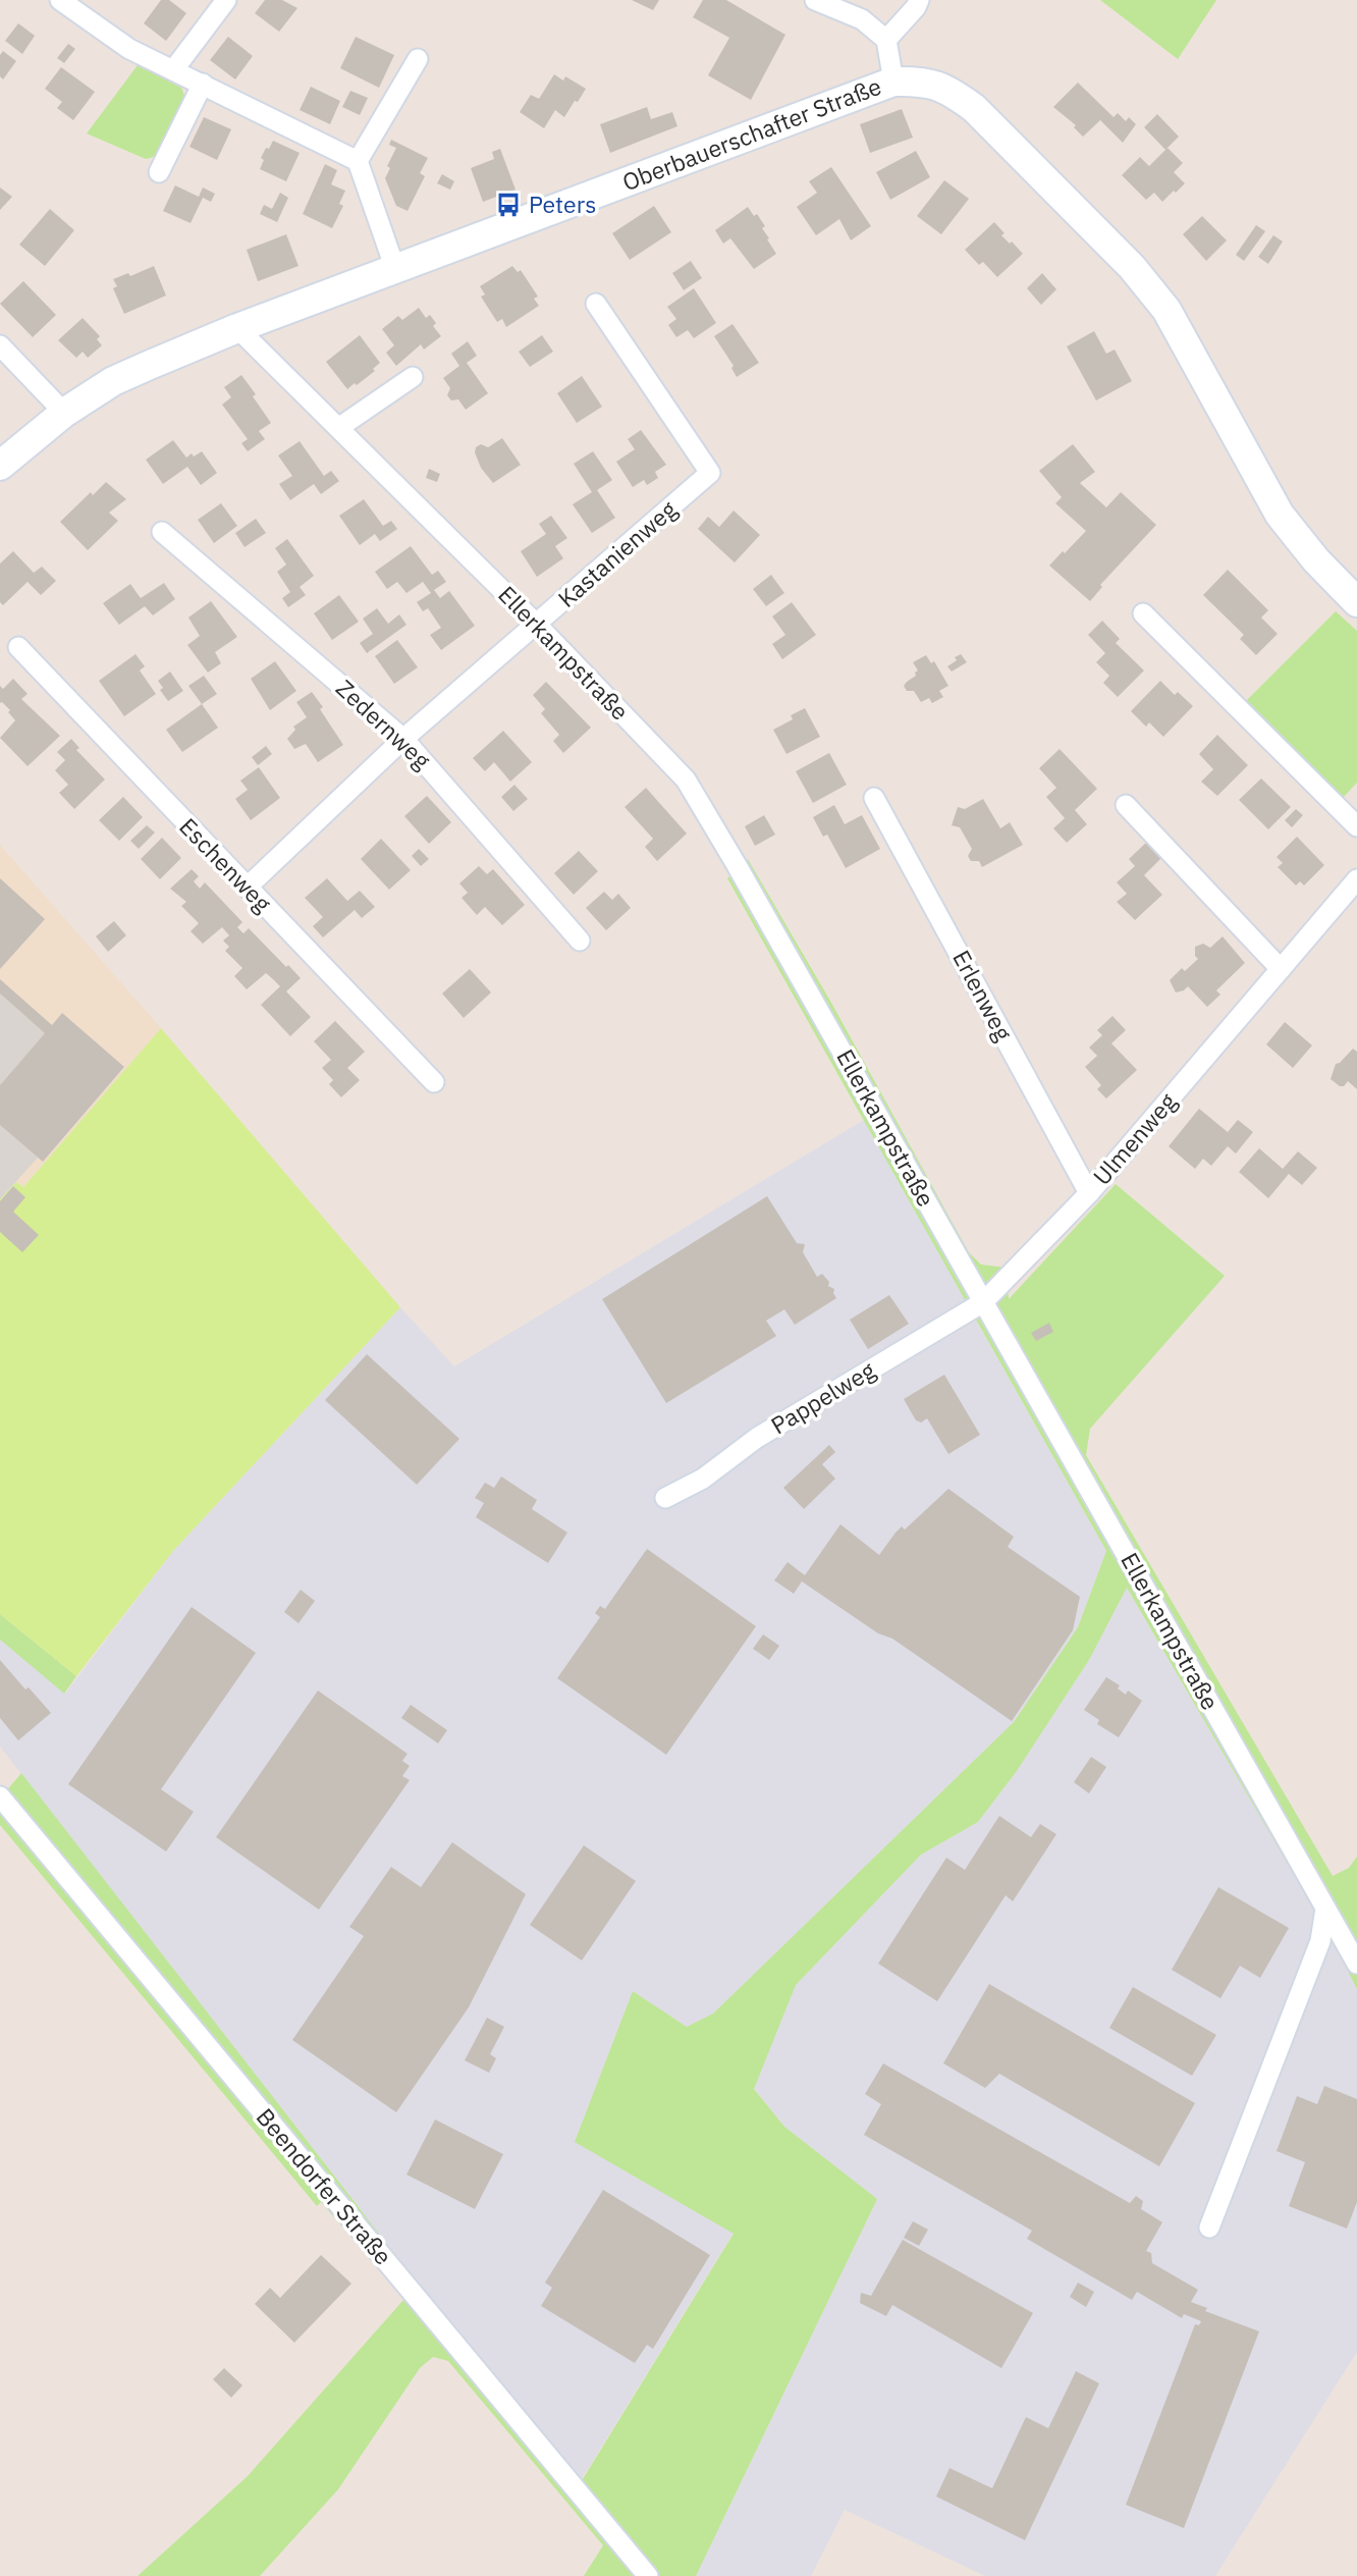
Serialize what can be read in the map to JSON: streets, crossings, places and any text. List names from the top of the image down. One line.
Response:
{"streets":{"main road":["Oberbauerschafter Straße"],"street":["Kastanienweg","Ellerkampstraße","Zedernweg","Eschenweg","Erlenweg","Ulmenweg","Pappelweg","Beendorfer Straße"]},"crossings":[["Oberbauerschafter Straße","Ellerkampstraße"],["Kastanienweg","Ellerkampstraße"],["Kastanienweg","Zedernweg"],["Kastanienweg","Eschenweg"],["Ellerkampstraße","Ulmenweg"],["Ellerkampstraße","Pappelweg"],["Erlenweg","Ulmenweg"],["Ulmenweg","Pappelweg"]],"places":{"bus stop":["Peters"]}}
